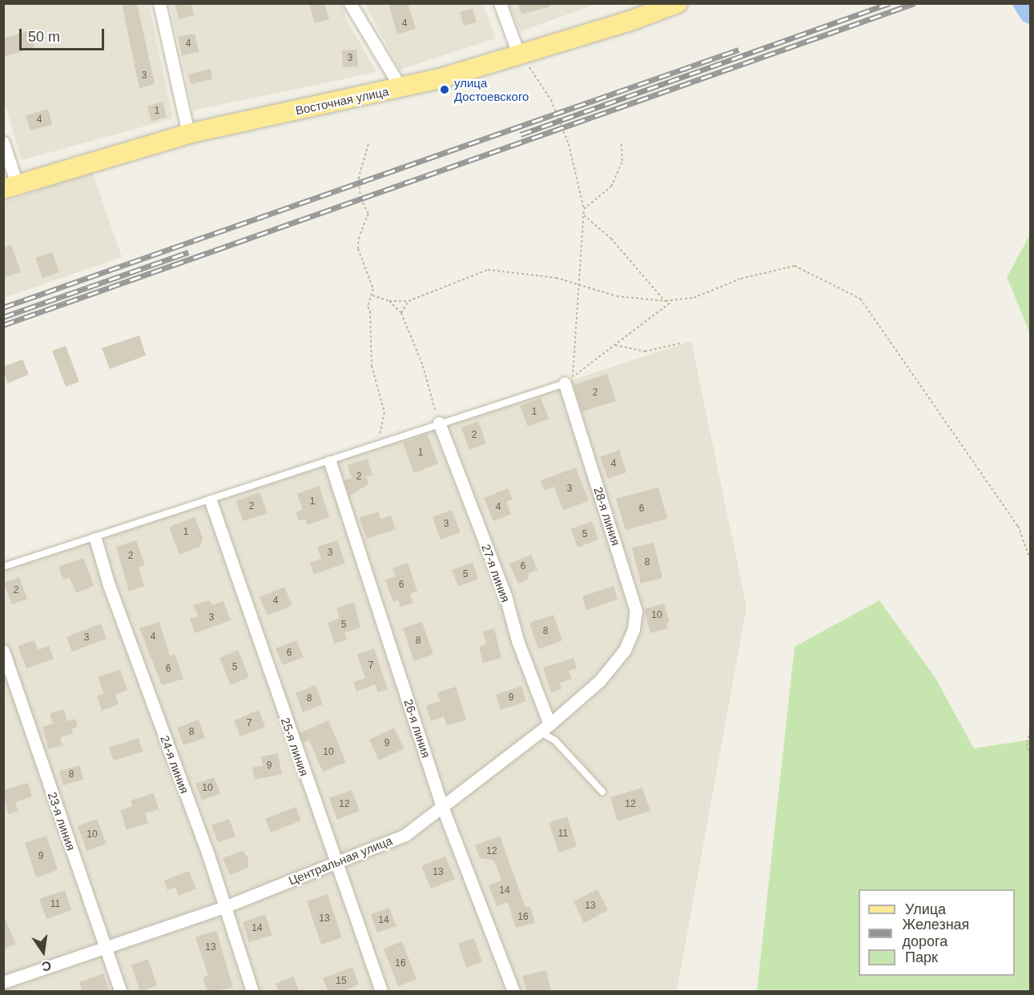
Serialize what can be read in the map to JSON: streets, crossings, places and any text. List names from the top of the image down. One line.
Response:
{"streets":{"main road":["Восточная улица"],"street":["28-я линия","27-я линия","26-я линия","25-я линия","24-я линия","23-я линия","Центральная улица"]},"crossings":[["28-я линия","Центральная улица"],["27-я линия","Центральная улица"],["26-я линия","Центральная улица"],["25-я линия","Центральная улица"],["24-я линия","Центральная улица"],["23-я линия","Центральная улица"]],"places":["улица Достоевского"],"house_numbers":["4","4","3","3","1","4","2","1","2","1","4","2","3","1","2","4","6","3","1","5","3","2","8","6","5","6","2","4","10","3","5","8","4","3","8","6","7","5","6","9","8","7","8","9","10","9","8","10","12","12","11","10","12","9","13","14","11","13","16","13","14","14","13","16","15"],"legend":["Улица","Железная дорога","Парк"],"scale_bar":"50 m","north":"bottom"}
